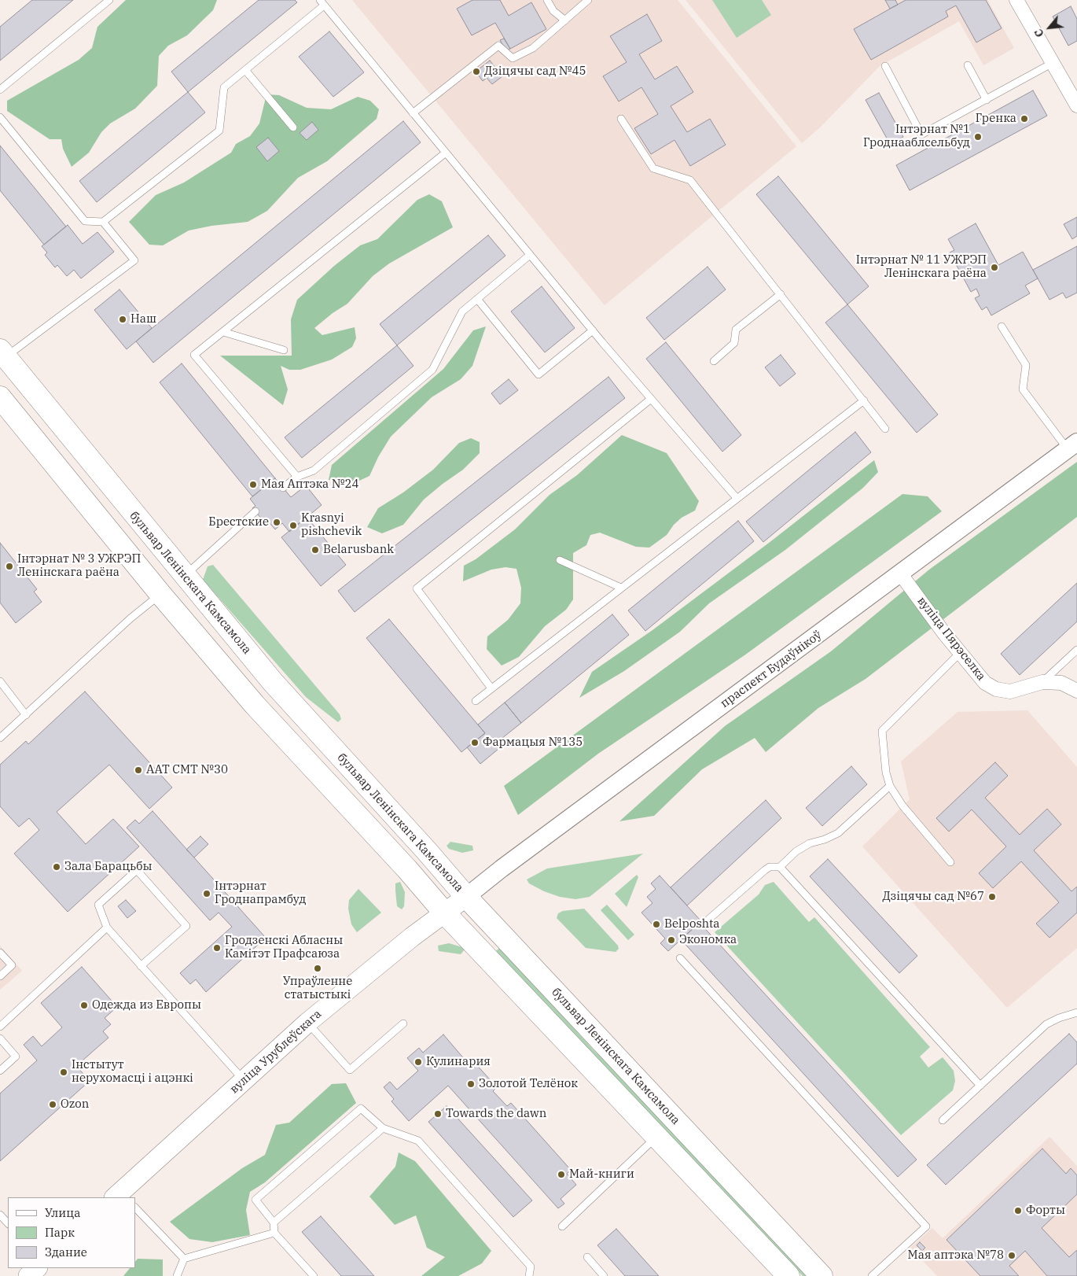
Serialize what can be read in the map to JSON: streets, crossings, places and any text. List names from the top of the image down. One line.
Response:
{"streets":{"main road":["бульвар Ленінскага Камсамола","вуліца Урублеўскага"],"street":["вуліца Пярэселка","праспект Будаўнікоў"]},"crossings":[["бульвар Ленінскага Камсамола","праспект Будаўнікоў"],["бульвар Ленінскага Камсамола","вуліца Урублеўскага"],["вуліца Пярэселка","праспект Будаўнікоў"],["праспект Будаўнікоў","вуліца Урублеўскага"]],"places":["Дзіцячы сад №45","Гренка","Інтэрнат №1 Гроднааблсельбуд","Інтэрнат № 11 УЖРЭП Ленінскага раёна","Наш","Мая Аптэка №24","Брестские","Krasnyi pishchevik","Belarusbank","Інтэрнат № 3 УЖРЭП Ленінскага раёна","Фармацыя №135","ААТ СМТ №30","Зала Барацьбы","Інтэрнат Гроднапрамбуд","Дзіцячы сад №67","Belposhta","Экономка","Гродзенскі Абласны Камітэт Прафсаюза","Упраўленне статыстыкі","Одежда из Европы","Кулинария","Інстытут нерухомасці і ацэнкі","Золотой Телёнок","Ozon","Towards the dawn","Май-книги","Форты","Мая аптэка №78"],"legend":["Улица","Парк","Здание"],"north":"bottom left"}
